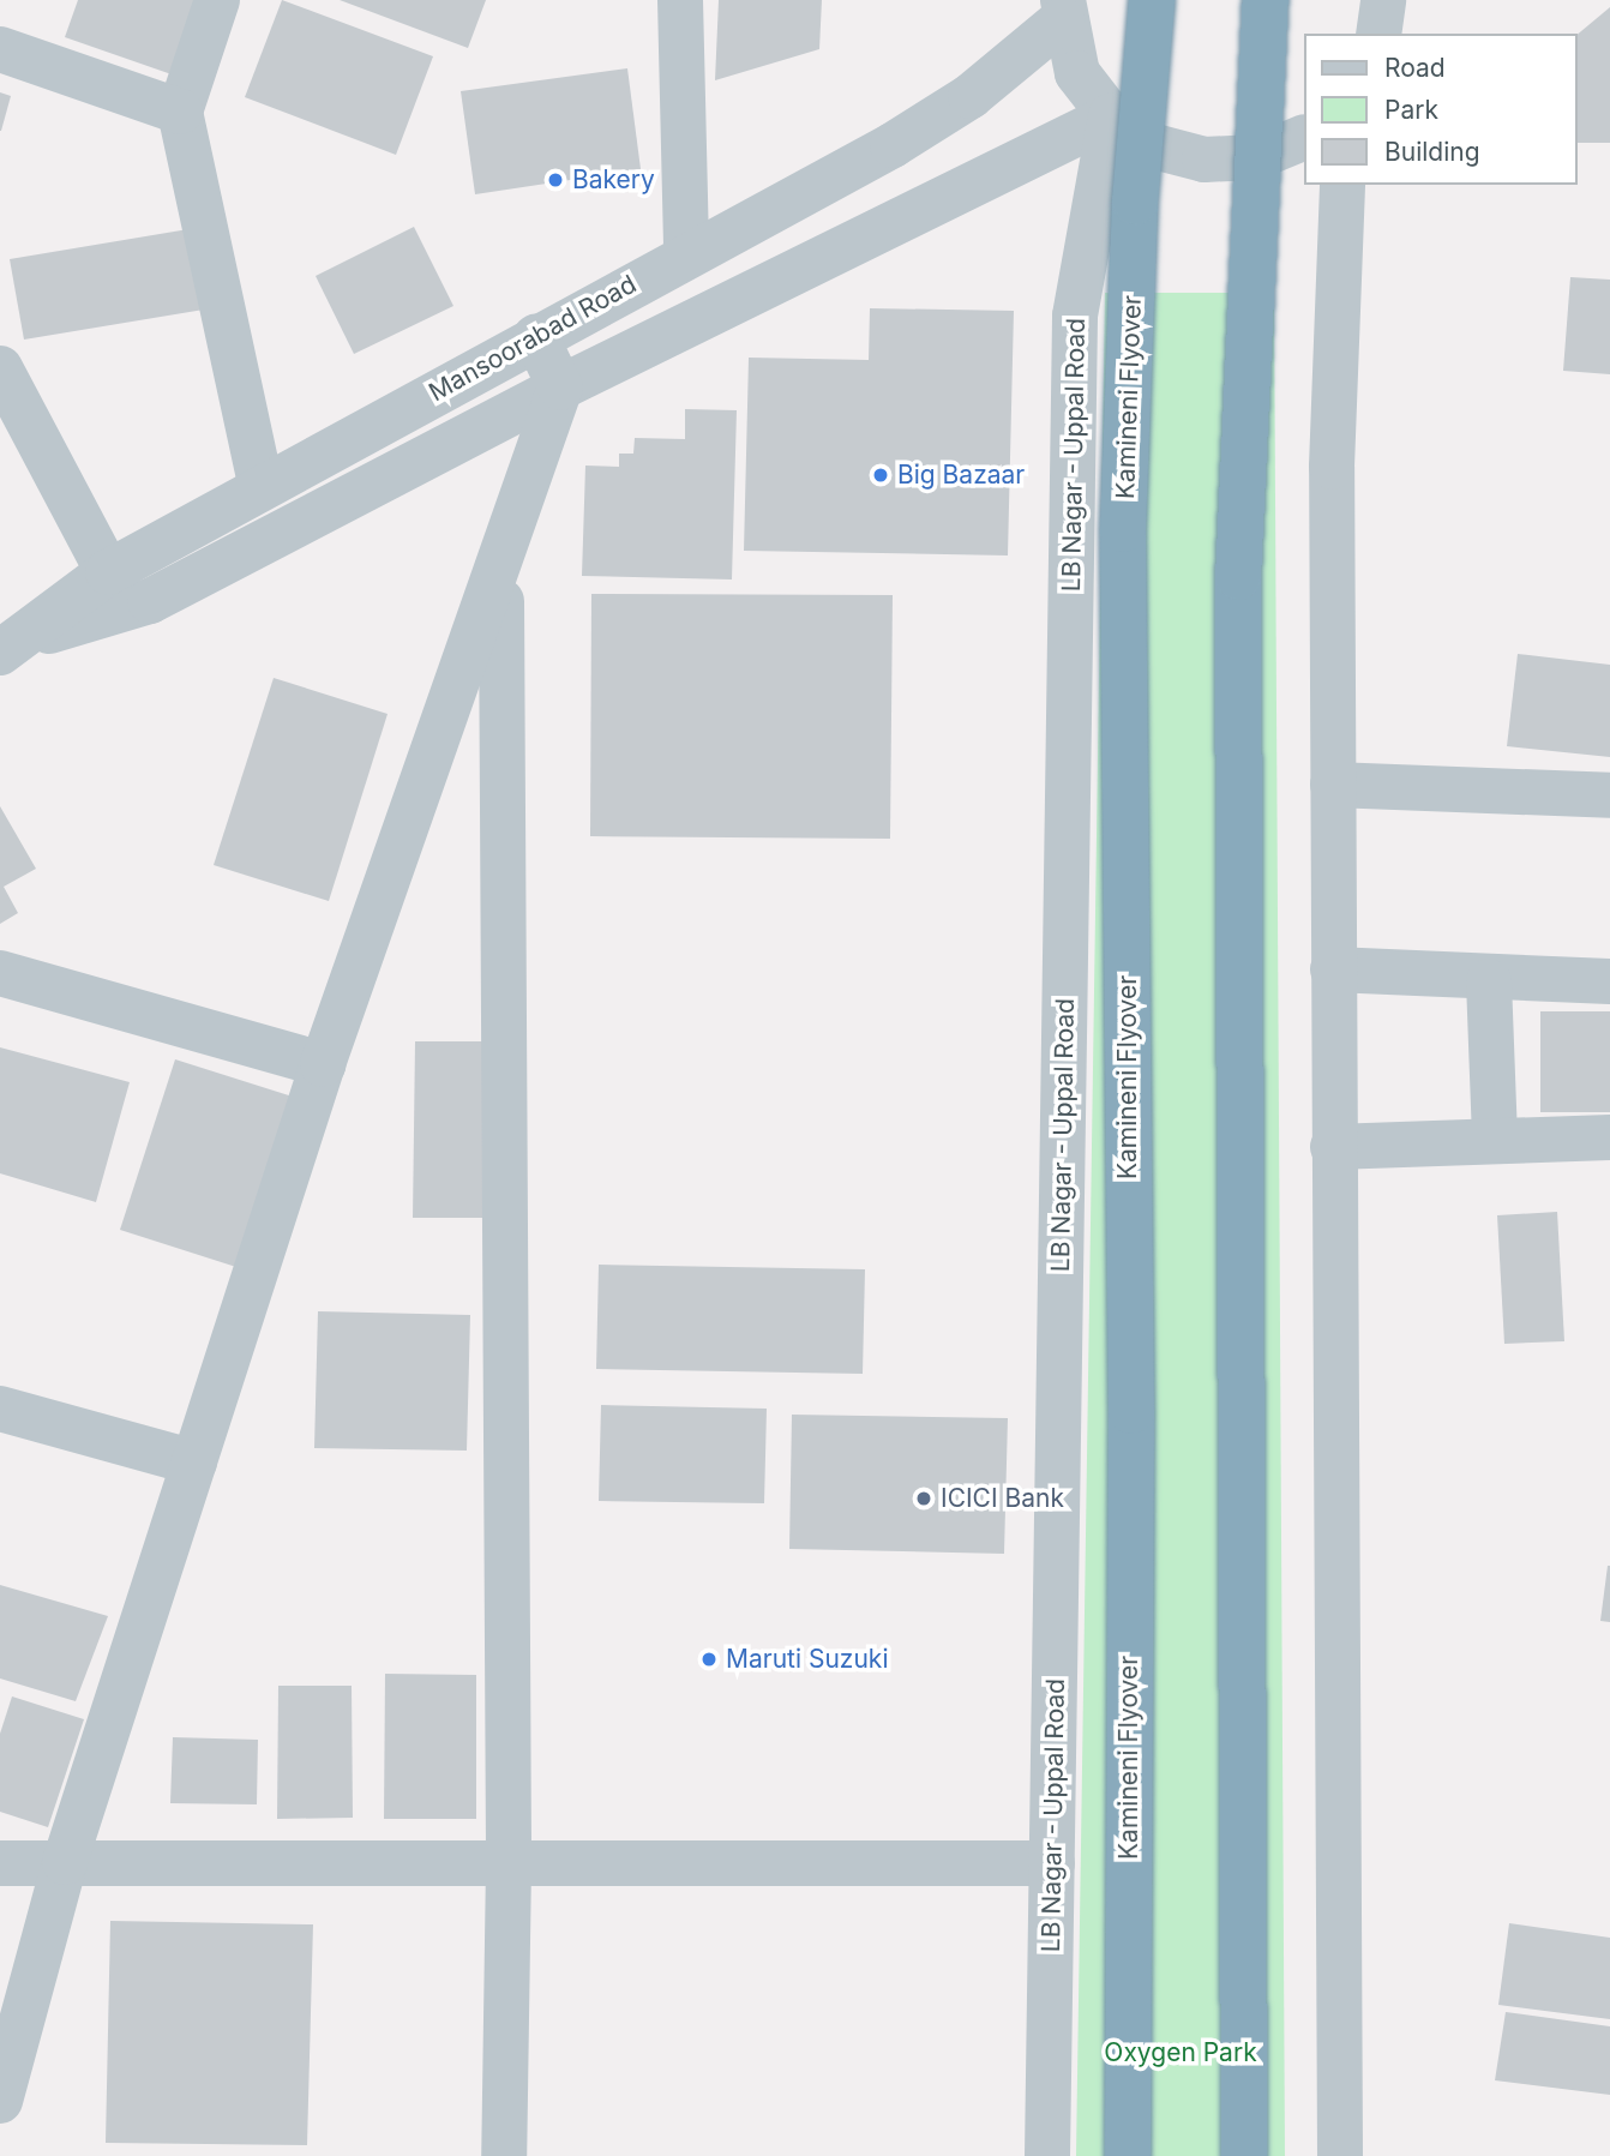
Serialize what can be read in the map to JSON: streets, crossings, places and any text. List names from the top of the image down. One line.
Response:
{"streets":{"highway":["Kamineni Flyover"],"street":["Mansoorabad Road","LB Nagar - Uppal Road"]},"parks":["Oxygen Park"],"places":["Bakery","Big Bazaar","ICICI Bank","Maruti Suzuki"],"legend":["Road","Park","Building"]}
